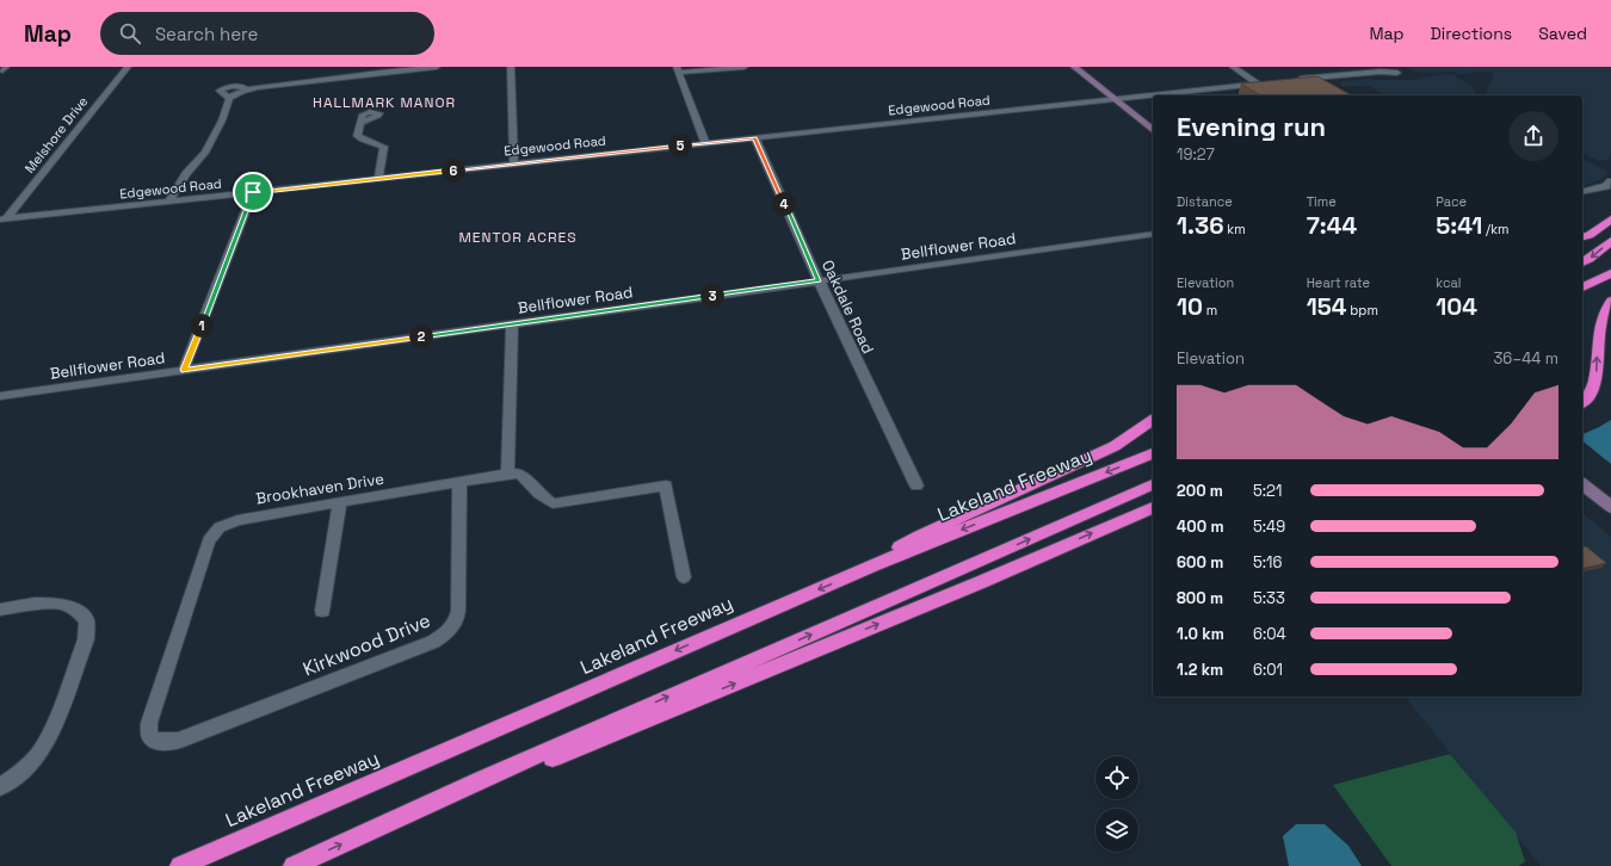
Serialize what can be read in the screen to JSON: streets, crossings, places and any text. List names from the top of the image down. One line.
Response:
{"streets":{"highway":["Lakeland Freeway"],"street":["Edgewood Road","Melshore Drive","Bellflower Road","Oakdale Road","Brookhaven Drive","Kirkwood Drive"]},"crossings":[["Edgewood Road","Melshore Drive"],["Edgewood Road","Oakdale Road"],["Bellflower Road","Oakdale Road"],["Brookhaven Drive","Kirkwood Drive"]],"districts":["HALLMARK MANOR","MENTOR ACRES"],"page":{"header":"Map","search":"Search here","nav":["Map","Directions","Saved"],"heading":["Evening run","19:27"],"pins":["5","6","4","3","1","2"],"stats":[["Distance","1.36 km"],["Time","7:44"],["Pace","5:41 /km"],["Elevation","10 m"],["Heart rate","154 bpm"],["kcal","104"]],"chart":["Elevation","36–44 m"],"list":[{"name":"200 m","note":"5:21"},{"name":"400 m","note":"5:49"},{"name":"600 m","note":"5:16"},{"name":"800 m","note":"5:33"},{"name":"1.0 km","note":"6:04"},{"name":"1.2 km","note":"6:01"}]}}
